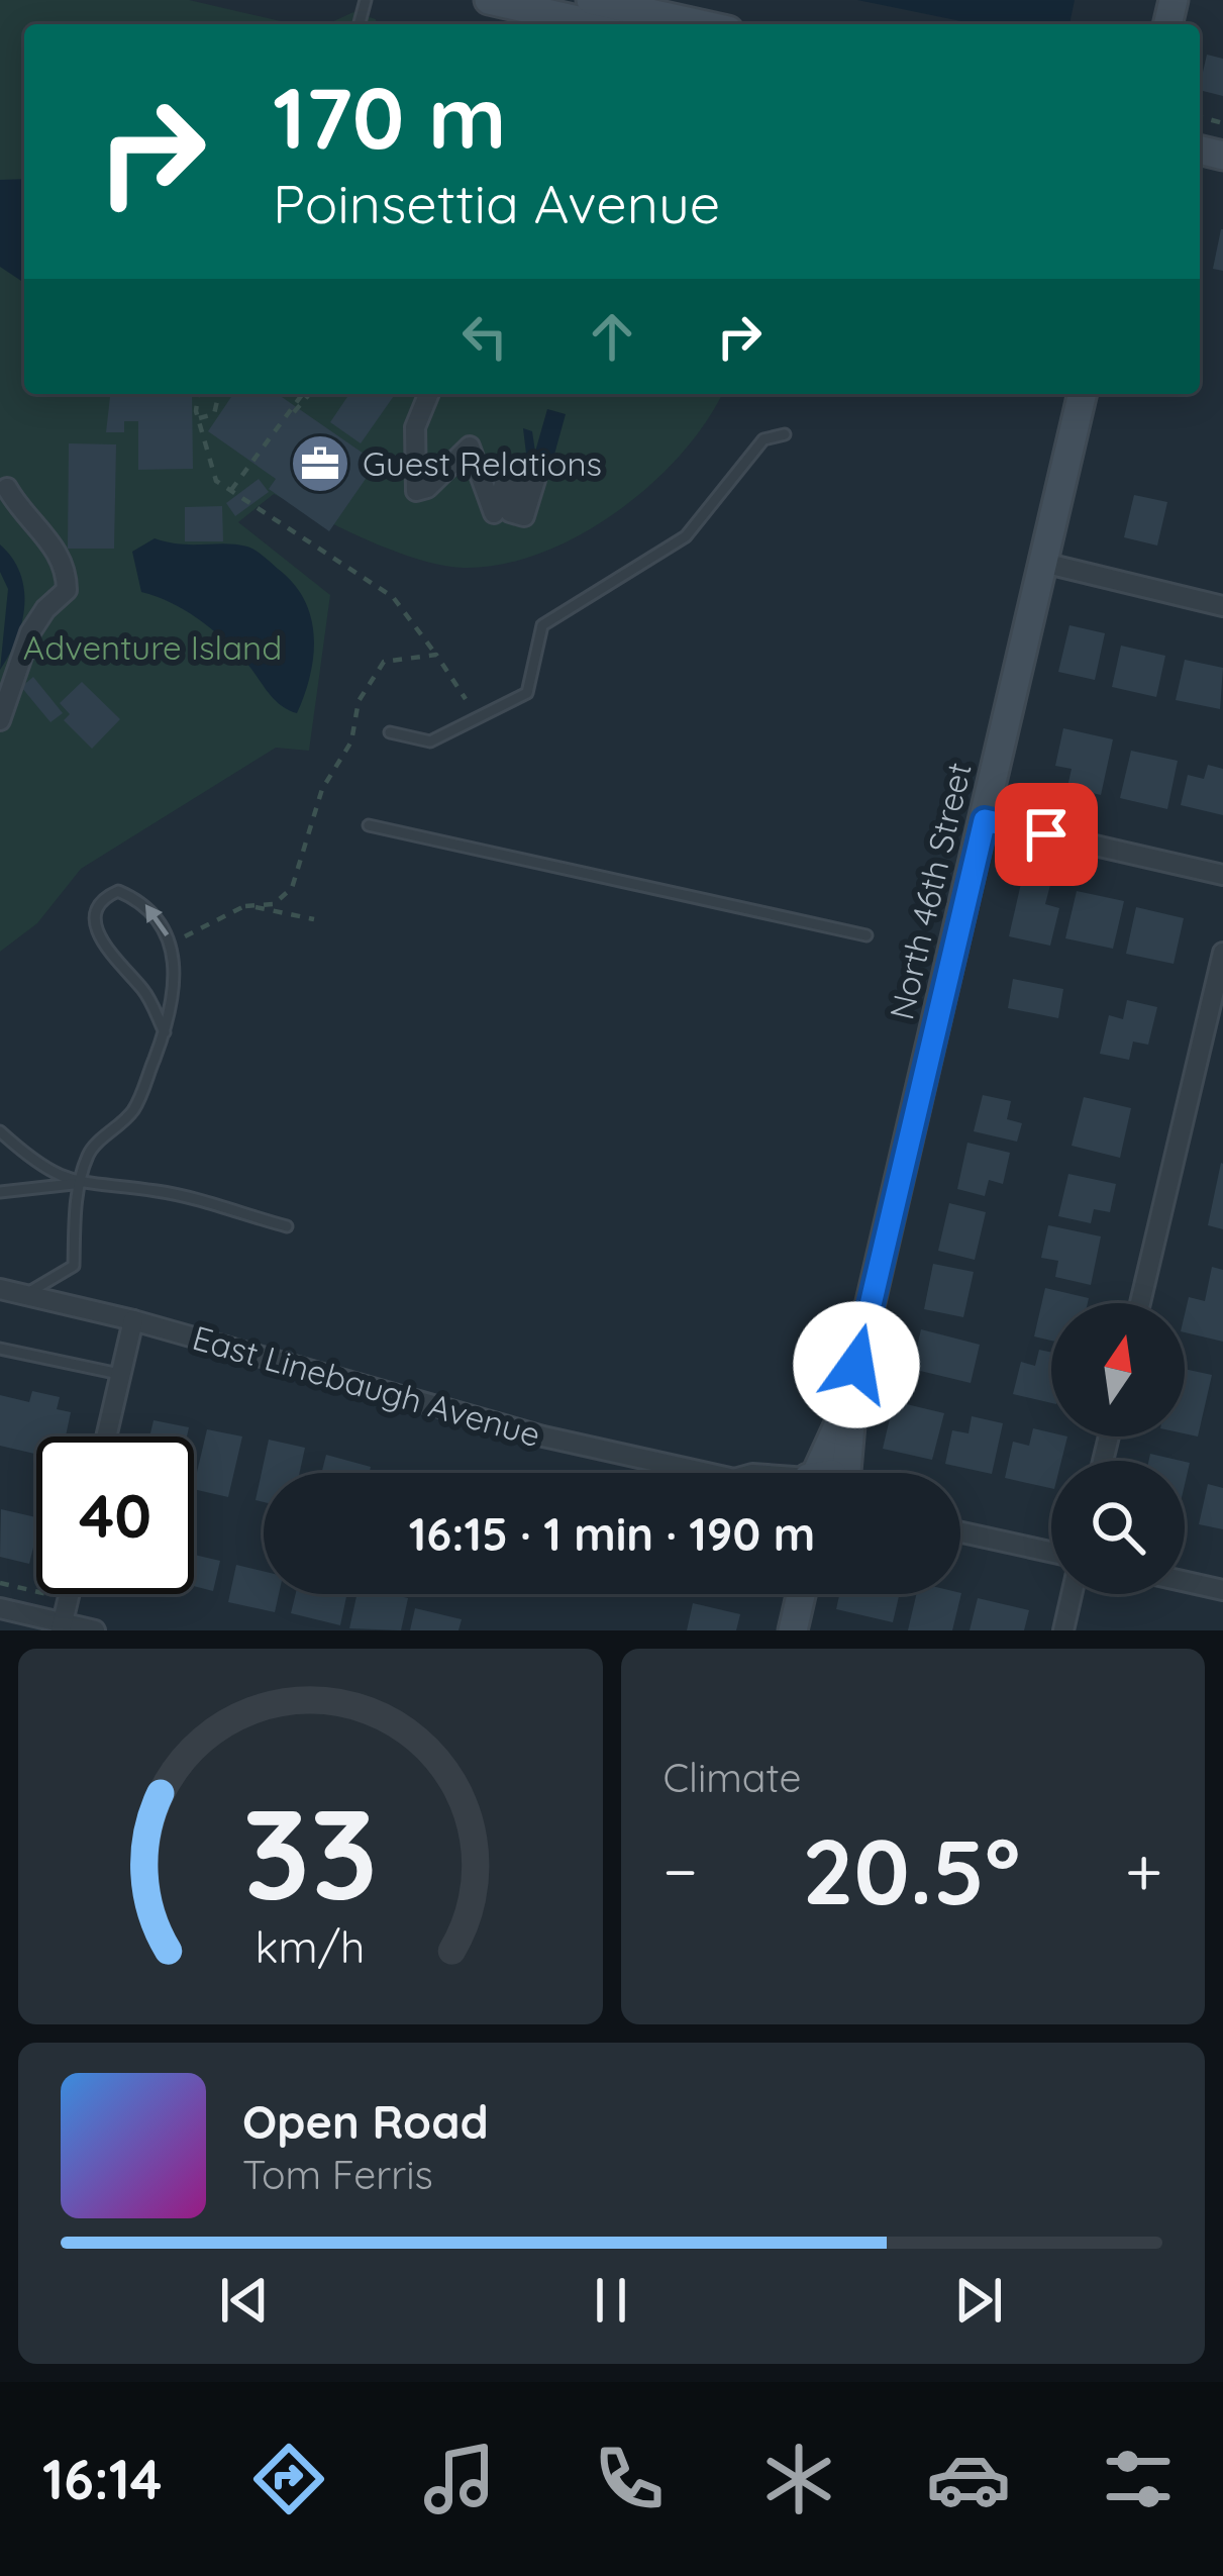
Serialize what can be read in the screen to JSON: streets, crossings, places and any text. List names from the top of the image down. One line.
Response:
{"streets":{"street":["North 46th Street","East Linebaugh Avenue"]},"parks":["Adventure Island"],"places":{"office":["Guest Relations"]},"north":"top","page":{"turn":["170 m","Poinsettia Avenue"],"limit":"40","trip":"16:15 · 1 min · 190 m","tile":"Climate","heat":["−","20.5°","+"],"song":["Open Road","Tom Ferris"],"tabs":"16:14","gauge":["33","km/h"]}}
